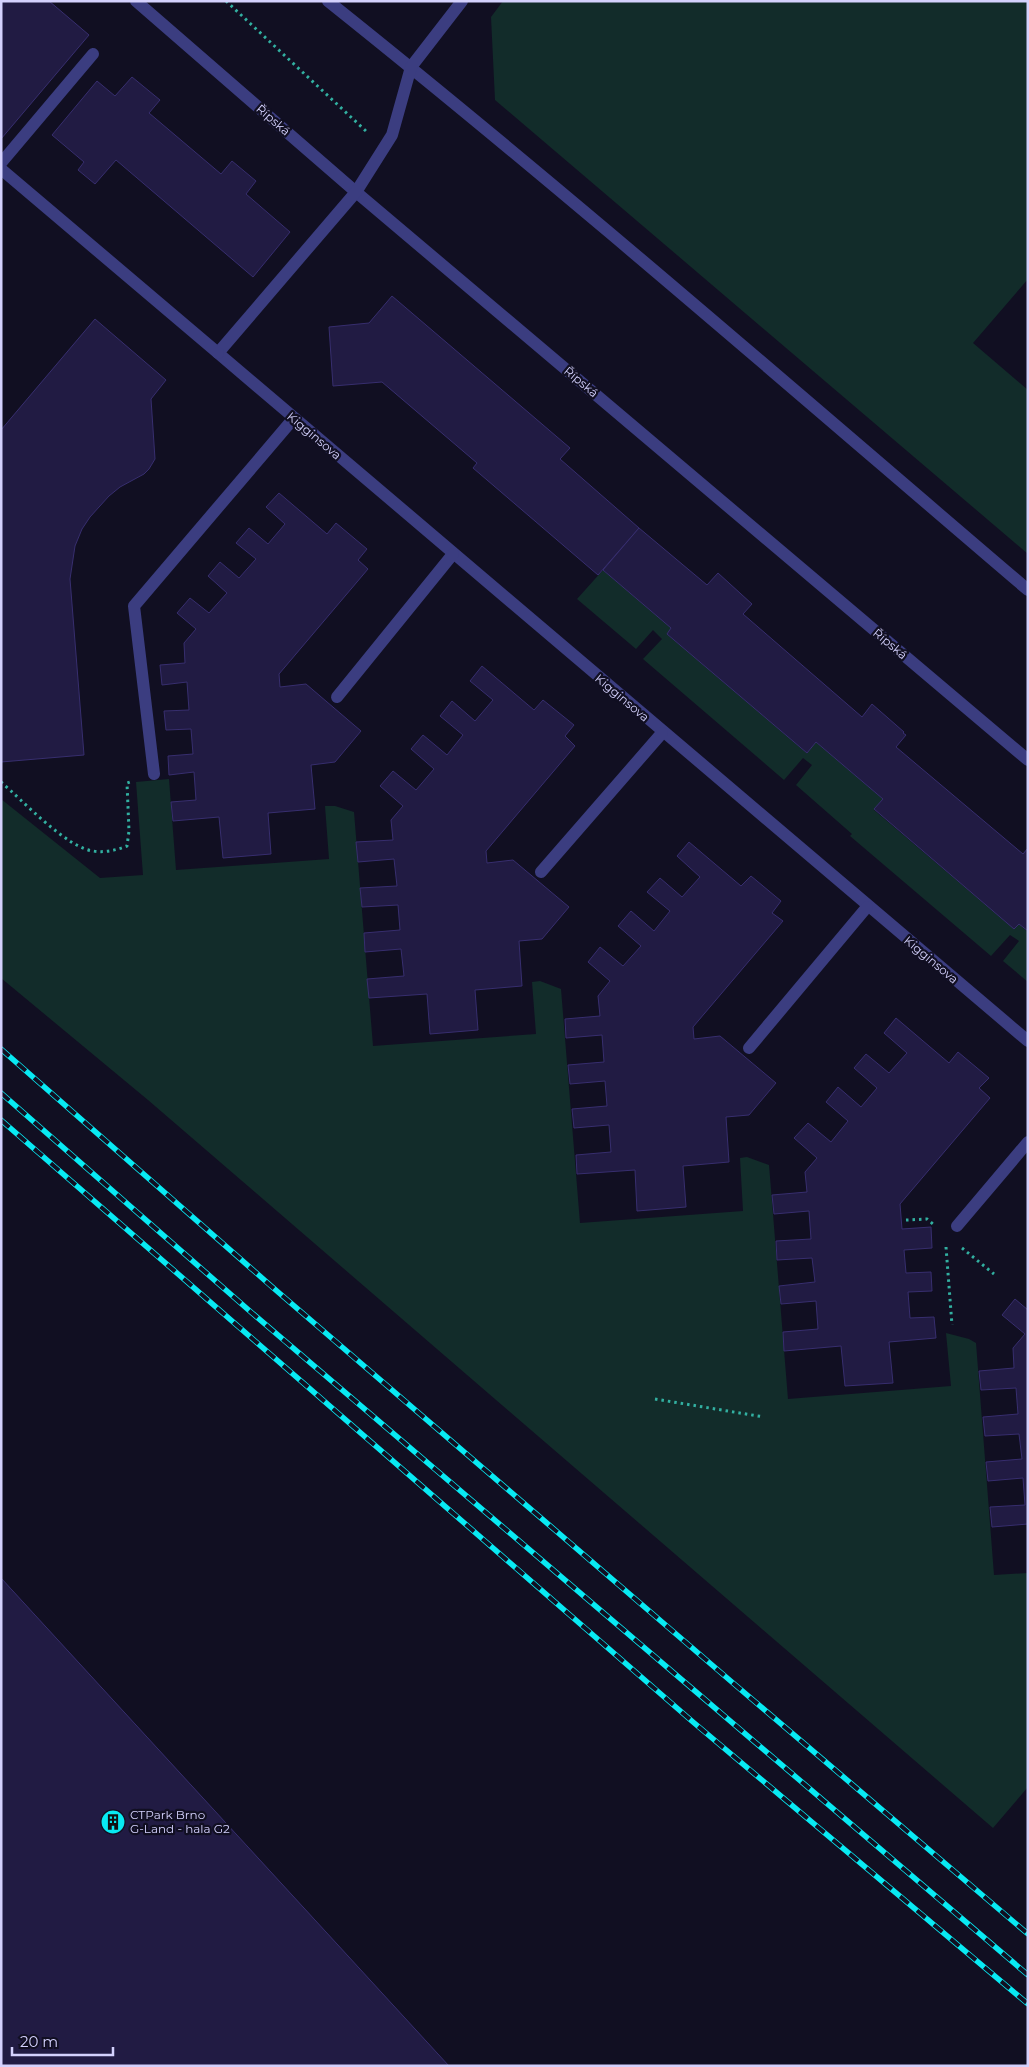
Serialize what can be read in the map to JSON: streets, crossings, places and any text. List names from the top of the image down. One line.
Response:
{"streets":{"street":["Řípská","Kigginsova"]},"places":{"building":["CTPark Brno G-Land - hala G2"]},"scale_bar":"20 m"}
